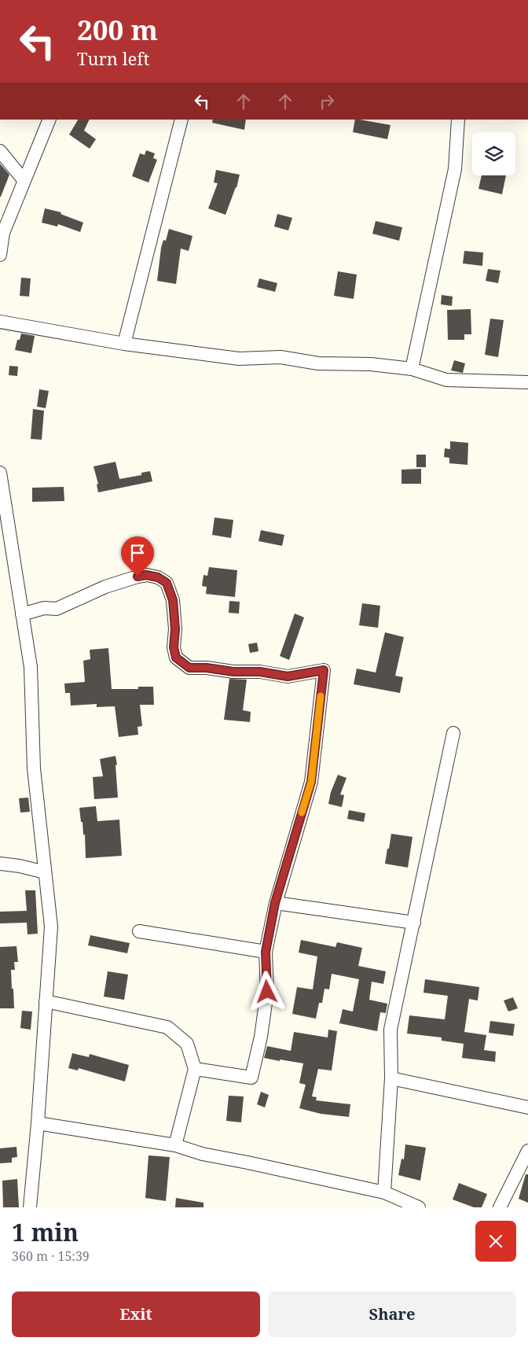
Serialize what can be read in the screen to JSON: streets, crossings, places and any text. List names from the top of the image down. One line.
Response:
{"page":{"turn":["200 m","Turn left"],"heading":["1 min","360 m · 15:39"],"buttons":["Exit","Share"]}}
